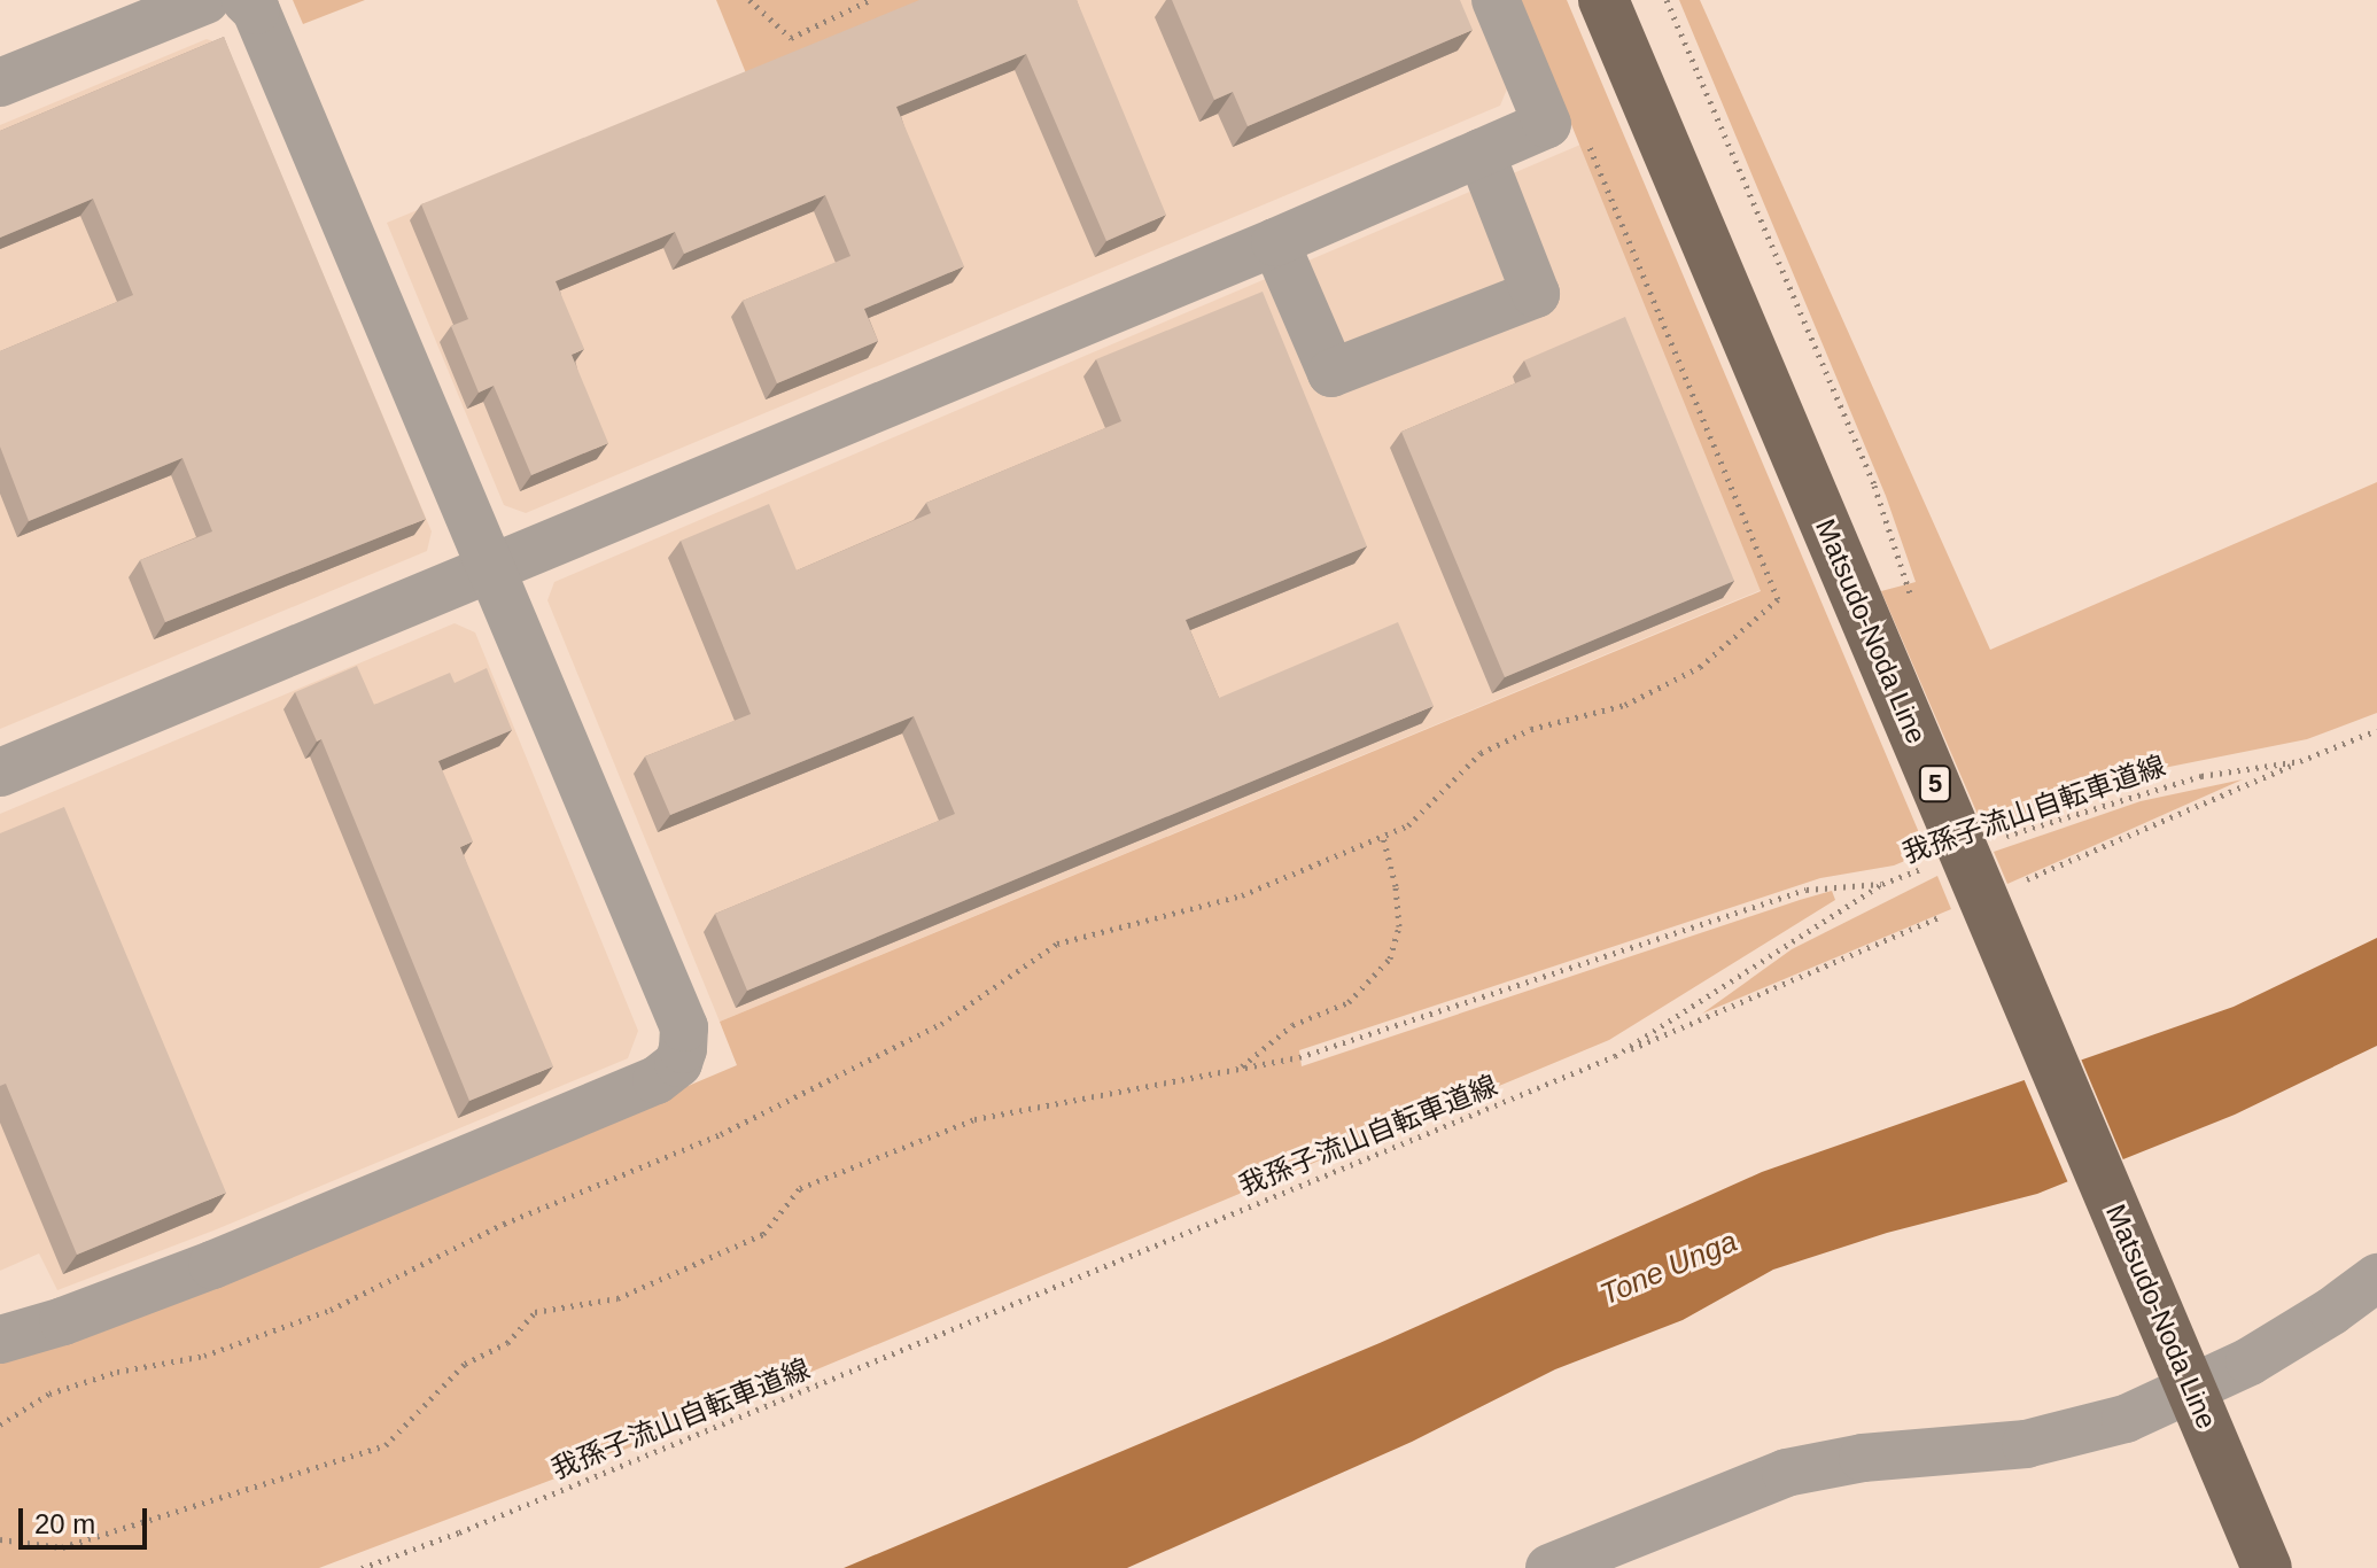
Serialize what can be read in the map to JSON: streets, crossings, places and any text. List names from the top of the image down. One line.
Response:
{"streets":{"main road":["Matsudo-Noda Line","5"],"path":["我孫子流山自転車道線"]},"water":["Tone Unga"],"scale_bar":"20 m"}
